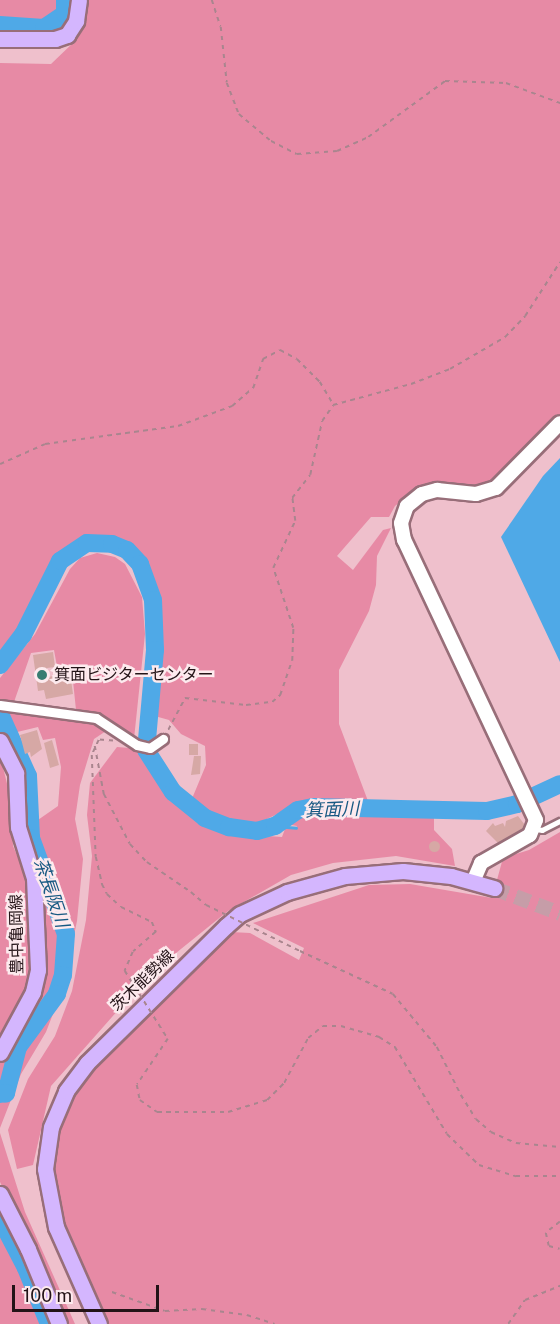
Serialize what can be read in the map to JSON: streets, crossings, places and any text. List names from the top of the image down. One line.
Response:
{"streets":{"main road":["豊中亀岡線","茨木能勢線"]},"water":["箕面川","茶長阪川"],"places":["箕面ビジターセンター"],"scale_bar":"100 m"}
